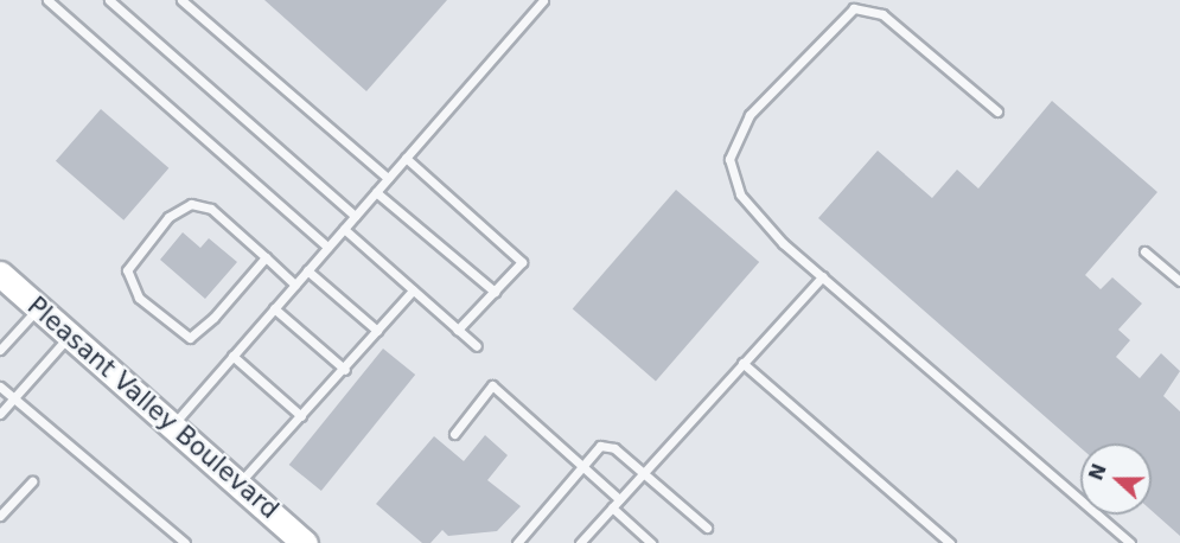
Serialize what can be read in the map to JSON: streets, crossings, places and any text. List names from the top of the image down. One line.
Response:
{"streets":{"main road":["Pleasant Valley Boulevard"]},"north":"left"}
